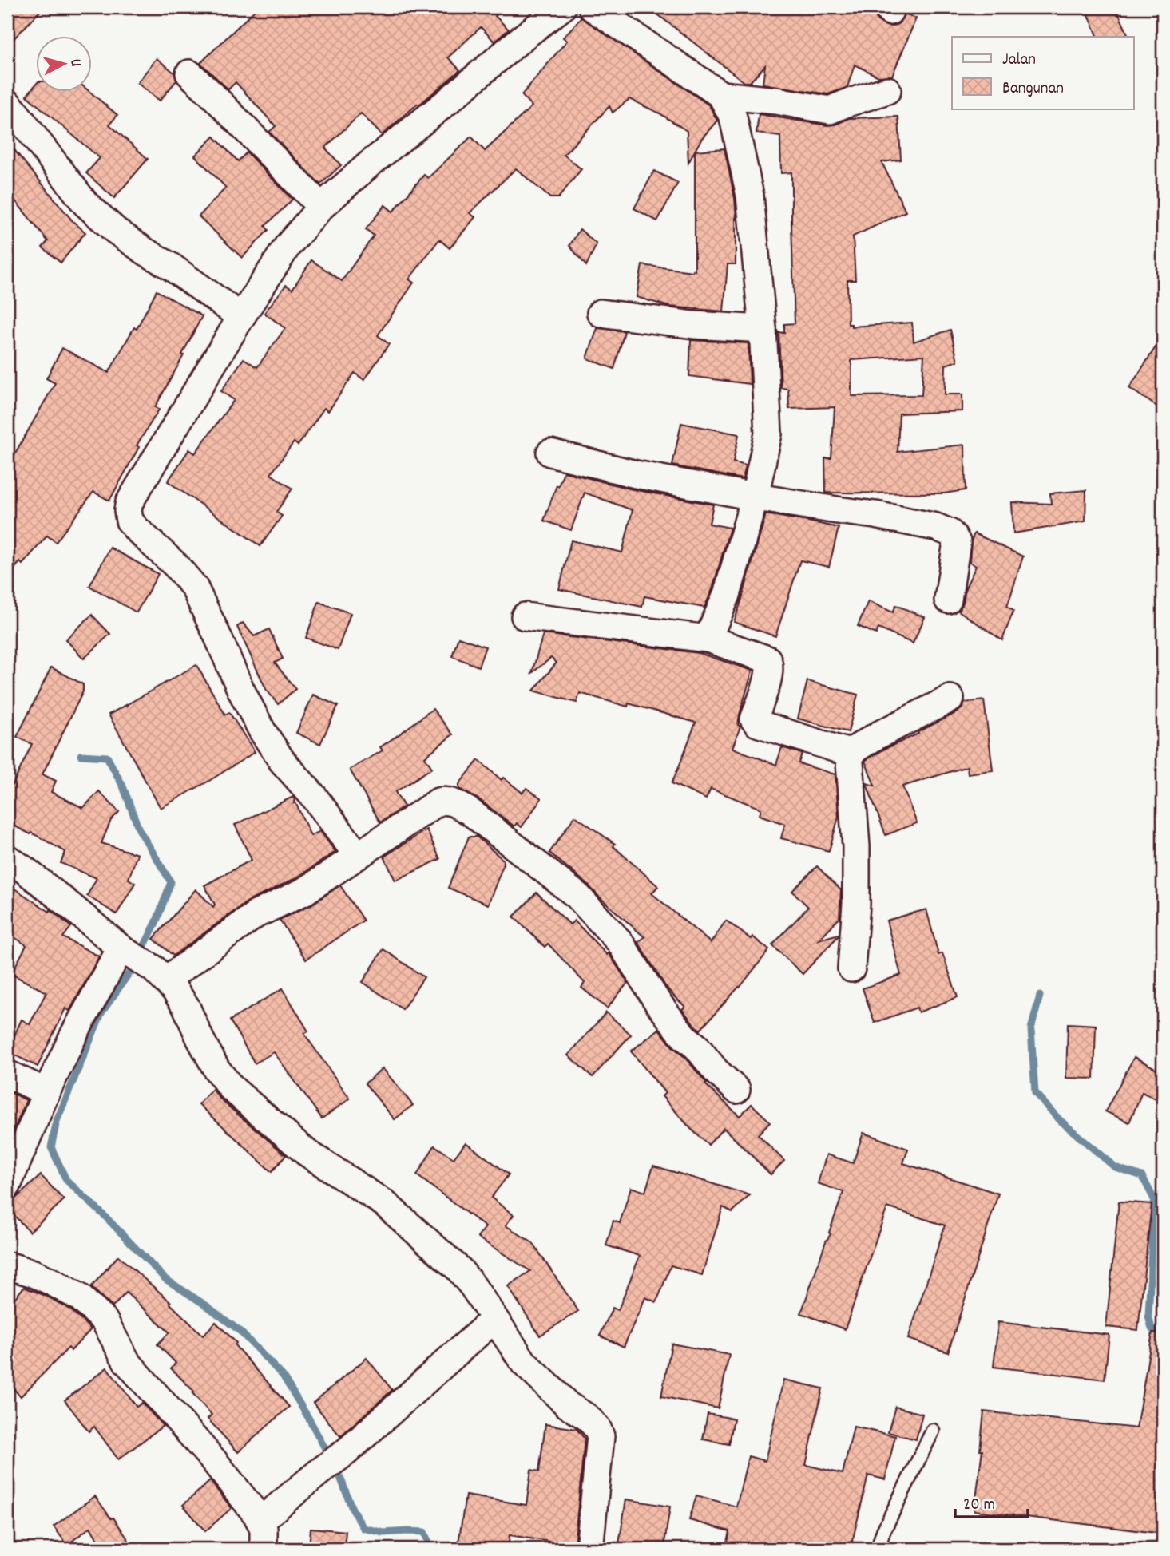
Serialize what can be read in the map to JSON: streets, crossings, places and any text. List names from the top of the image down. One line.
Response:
{"legend":["Jalan","Bangunan"],"scale_bar":"20 m","north":"right"}
